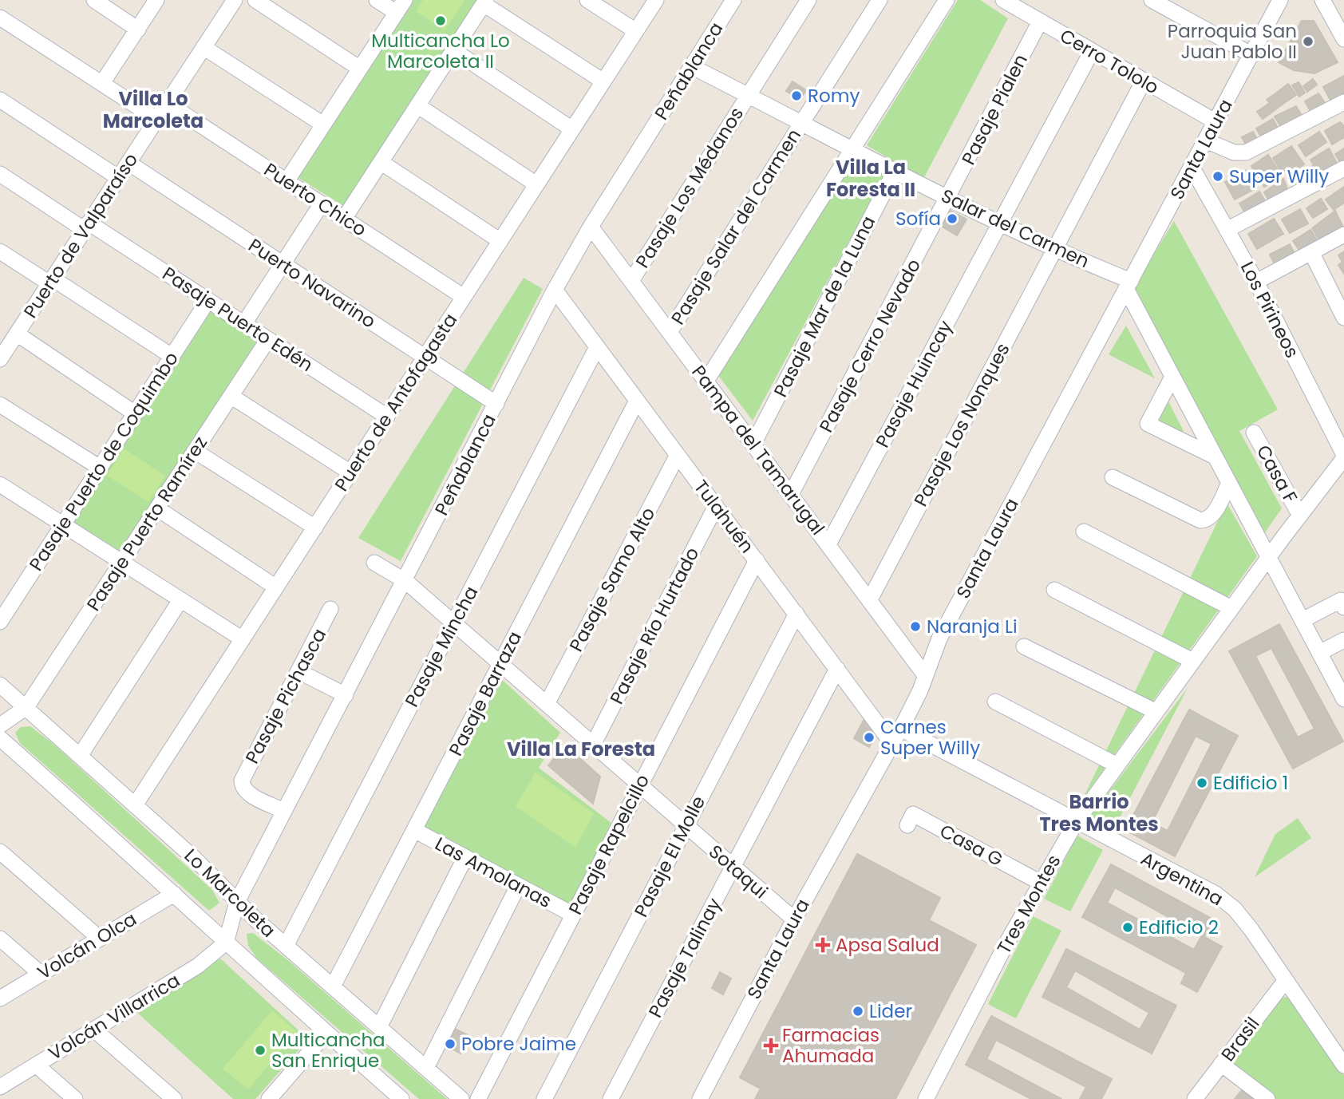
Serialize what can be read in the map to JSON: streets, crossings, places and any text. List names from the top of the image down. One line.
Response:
{"streets":{"street":["Cerro Tololo","Peñablanca","Pasaje Pialen","Santa Laura","Pasaje Los Médanos","Puerto Chico","Pasaje Salar del Carmen","Salar del Carmen","Puerto de Valparaíso","Puerto Navarino","Pasaje Mar de la Luna","Los Pirineos","Pasaje Puerto Edén","Pasaje Cerro Nevado","Pasaje Huincay","Puerto de Antofagasta","Pasaje Los Nonques","Pampa del Tamarugal","Pasaje Puerto de Coquimbo","Casa F","Tulahuén","Pasaje Puerto Ramírez","Pasaje Samo Alto","Pasaje Río Hurtado","Pasaje Mincha","Pasaje Barraza","Pasaje Pichasca","Pasaje Rapelcillo","Casa G","Pasaje El Molle","Sotaqui","Las Amolanas","Argentina","Lo Marcoleta","Tres Montes","Volcán Olca","Pasaje Talinay","Volcán Villarrica","Brasil"]},"crossings":[["Cerro Tololo","Pasaje Pialen"],["Cerro Tololo","Santa Laura"],["Cerro Tololo","Pasaje Huincay"],["Cerro Tololo","Pasaje Los Nonques"],["Peñablanca","Salar del Carmen"],["Peñablanca","Puerto Navarino"],["Peñablanca","Pampa del Tamarugal"],["Peñablanca","Tulahuén"],["Peñablanca","Pasaje Pichasca"],["Peñablanca","Sotaqui"],["Peñablanca","Lo Marcoleta"],["Peñablanca","Volcán Villarrica"],["Pasaje Pialen","Salar del Carmen"],["Pasaje Pialen","Pasaje Cerro Nevado"],["Santa Laura","Salar del Carmen"],["Santa Laura","Los Pirineos"],["Santa Laura","Pampa del Tamarugal"],["Santa Laura","Tulahuén"],["Santa Laura","Sotaqui"],["Santa Laura","Argentina"],["Pasaje Los Médanos","Salar del Carmen"],["Pasaje Los Médanos","Pampa del Tamarugal"],["Puerto Chico","Puerto de Valparaíso"],["Puerto Chico","Puerto de Antofagasta"],["Pasaje Salar del Carmen","Salar del Carmen"],["Pasaje Salar del Carmen","Pampa del Tamarugal"],["Salar del Carmen","Pasaje Mar de la Luna"],["Salar del Carmen","Pasaje Cerro Nevado"],["Salar del Carmen","Pasaje Huincay"],["Salar del Carmen","Pasaje Los Nonques"],["Puerto de Valparaíso","Puerto Navarino"],["Puerto de Valparaíso","Pasaje Puerto Edén"],["Puerto Navarino","Puerto de Antofagasta"],["Pasaje Mar de la Luna","Pampa del Tamarugal"],["Los Pirineos","Tres Montes"],["Pasaje Puerto Edén","Puerto de Antofagasta"],["Pasaje Puerto Edén","Pasaje Puerto de Coquimbo"],["Pasaje Puerto Edén","Pasaje Puerto Ramírez"],["Pasaje Cerro Nevado","Pampa del Tamarugal"],["Pasaje Huincay","Pampa del Tamarugal"],["Puerto de Antofagasta","Lo Marcoleta"],["Pasaje Los Nonques","Pampa del Tamarugal"],["Casa F","Tres Montes"],["Tulahuén","Pasaje Samo Alto"],["Tulahuén","Pasaje Río Hurtado"],["Tulahuén","Pasaje Mincha"],["Tulahuén","Pasaje Barraza"],["Tulahuén","Pasaje Rapelcillo"],["Tulahuén","Pasaje El Molle"],["Tulahuén","Pasaje Talinay"],["Pasaje Puerto Ramírez","Lo Marcoleta"],["Pasaje Samo Alto","Sotaqui"],["Pasaje Río Hurtado","Sotaqui"],["Pasaje Mincha","Sotaqui"],["Pasaje Mincha","Lo Marcoleta"],["Pasaje Barraza","Sotaqui"],["Pasaje Barraza","Las Amolanas"],["Pasaje Barraza","Lo Marcoleta"],["Pasaje Rapelcillo","Sotaqui"],["Pasaje Rapelcillo","Las Amolanas"],["Casa G","Tres Montes"],["Pasaje El Molle","Sotaqui"],["Sotaqui","Pasaje Talinay"],["Argentina","Tres Montes"],["Argentina","Brasil"],["Lo Marcoleta","Volcán Olca"],["Lo Marcoleta","Volcán Villarrica"]],"districts":["Villa Lo Marcoleta","Villa La Foresta II","Villa La Foresta","Barrio Tres Montes"],"places":{"other":["Multicancha Lo Marcoleta II","Parroquia San Juan Pablo II","Romy","Super Willy","Sofía","Naranja Li","Carnes Super Willy","Edificio 1","Edificio 2","Lider","Pobre Jaime","Multicancha San Enrique"],"health":["Apsa Salud","Farmacias Ahumada"]}}
